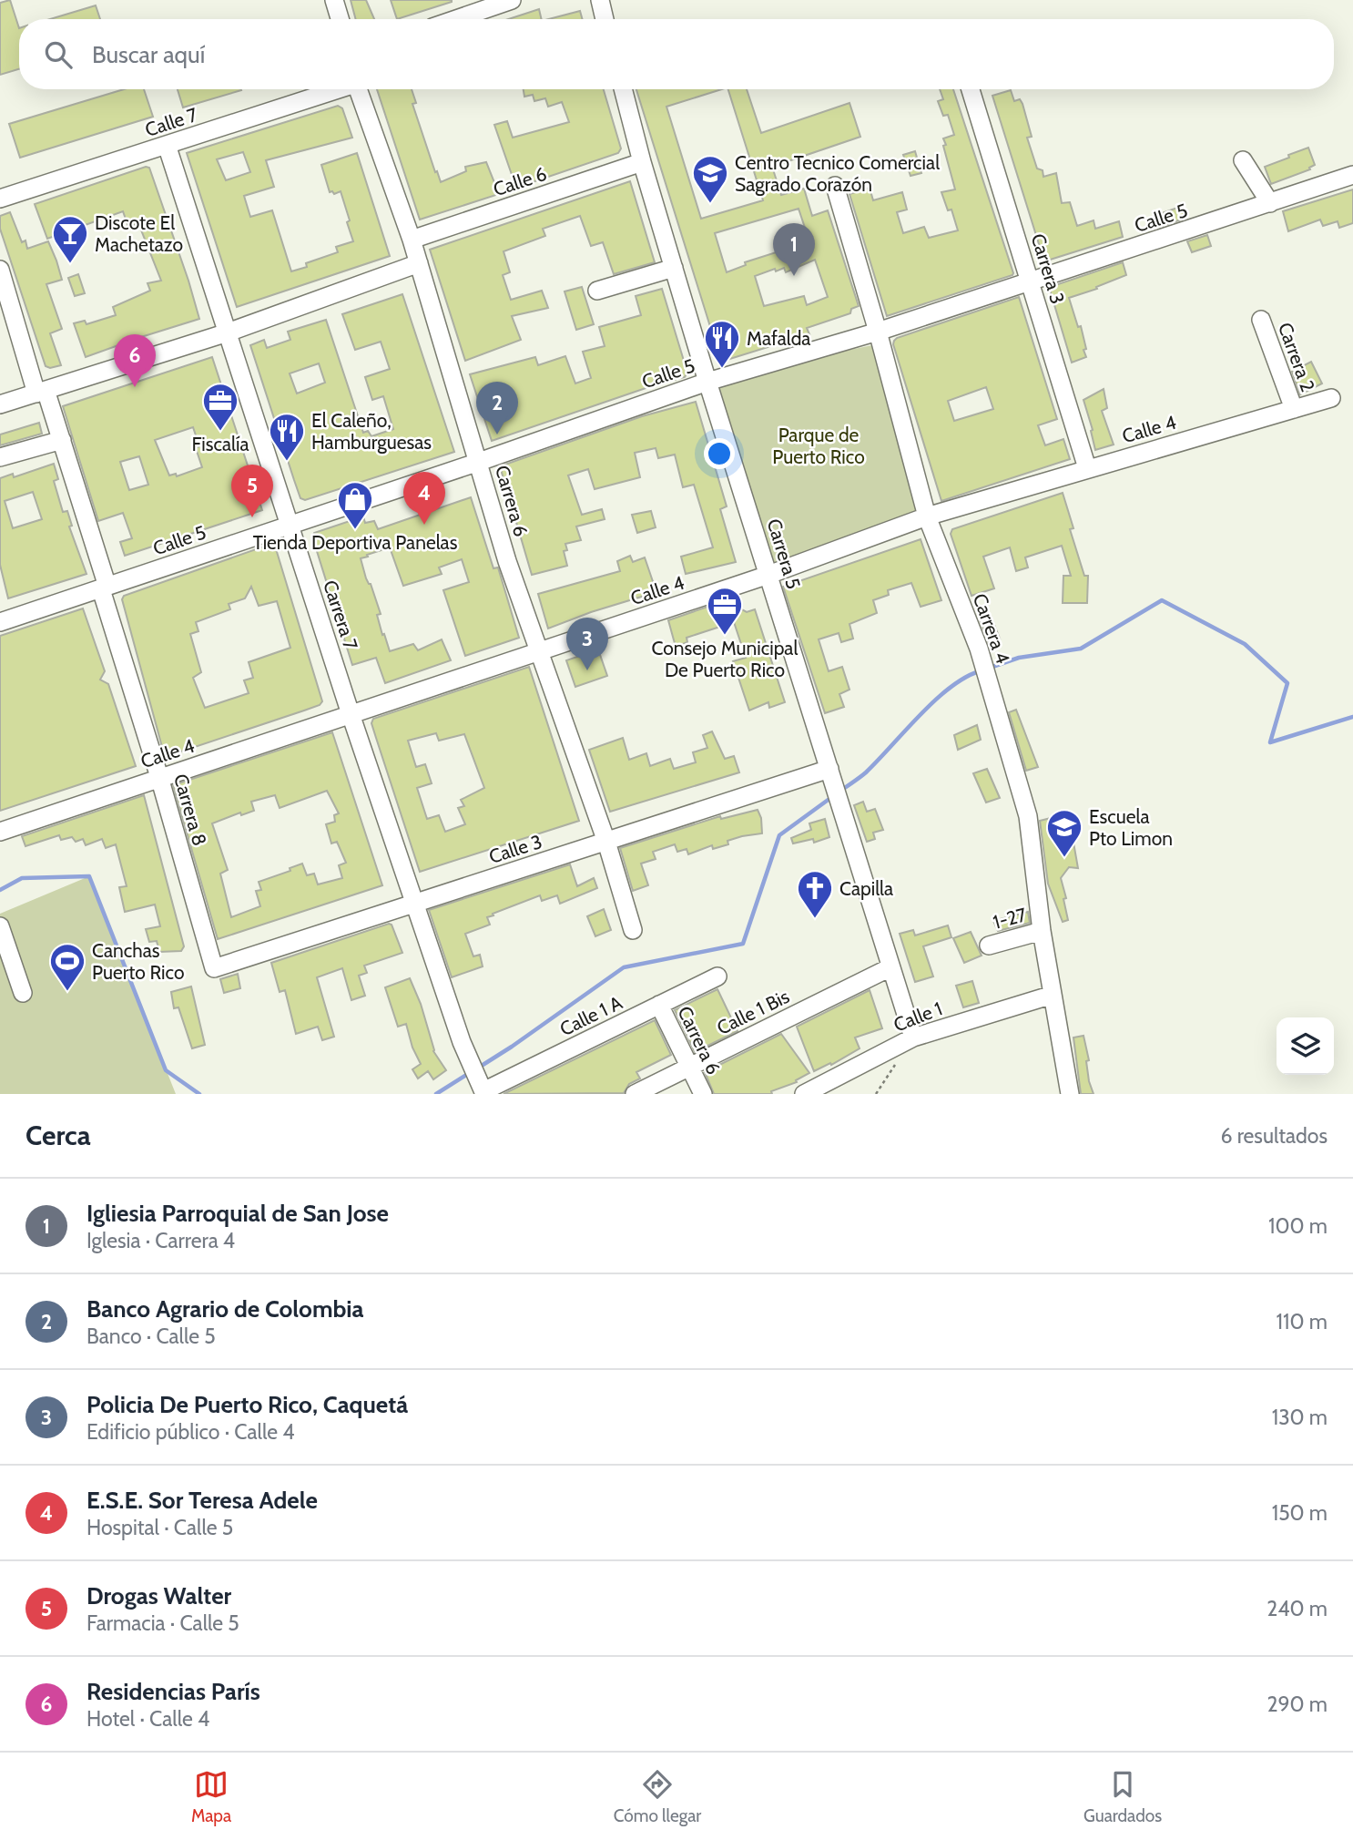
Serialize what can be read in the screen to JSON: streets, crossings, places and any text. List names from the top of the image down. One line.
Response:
{"streets":{"street":["Calle 7","Calle 6","Calle 5","Carrera 3","Carrera 2","Calle 4","Carrera 6","Carrera 5","Carrera 7","Carrera 4","Carrera 8","Calle 3","1-27","Calle 1 Bis","Calle 1 A","Calle 1"]},"crossings":[["Calle 7","Carrera 7"],["Calle 6","Carrera 6"],["Calle 6","Carrera 5"],["Calle 5","Carrera 3"],["Calle 5","Carrera 6"],["Calle 5","Carrera 5"],["Calle 5","Carrera 7"],["Calle 5","Carrera 4"],["Calle 5","Carrera 8"],["Carrera 3","Calle 4"],["Carrera 2","Calle 4"],["Calle 4","Carrera 6"],["Calle 4","Carrera 5"],["Calle 4","Carrera 7"],["Calle 4","Carrera 4"],["Calle 4","Carrera 8"],["Carrera 6","Calle 3"],["Carrera 6","Calle 1 Bis"],["Carrera 6","Calle 1 A"],["Carrera 5","Calle 3"],["Carrera 5","Calle 1 Bis"],["Carrera 5","Calle 1"],["Carrera 7","Calle 3"],["Carrera 7","Calle 1 A"],["Carrera 4","1-27"],["Carrera 4","Calle 1"],["Carrera 8","Calle 3"]],"parks":["Parque de Puerto Rico"],"places":{"school or university":["Centro Tecnico Comercial Sagrado Corazón","Escuela Pto Limon"],"bar":["Discote El Machetazo"],"restaurant":["Mafalda","El Caleño, Hamburguesas"],"office":["Fiscalía","Consejo Municipal De Puerto Rico"],"shop":["Tienda Deportiva Panelas"],"church":["Capilla"],"sports":["Canchas Puerto Rico"]},"page":{"search":"Buscar aquí","pins":["1","6","2","5","4","3"],"heading":["Cerca","6 resultados"],"list":[{"mark":"1","name":"Igliesia Parroquial de San Jose","note":"Iglesia · Carrera 4","value":"100 m"},{"mark":"2","name":"Banco Agrario de Colombia","note":"Banco · Calle 5","value":"110 m"},{"mark":"3","name":"Policia De Puerto Rico, Caquetá","note":"Edificio público · Calle 4","value":"130 m"},{"mark":"4","name":"E.S.E. Sor Teresa Adele","note":"Hospital · Calle 5","value":"150 m"},{"mark":"5","name":"Drogas Walter","note":"Farmacia · Calle 5","value":"240 m"},{"mark":"6","name":"Residencias París","note":"Hotel · Calle 4","value":"290 m"}],"nav":["Mapa","Cómo llegar","Guardados"]}}
